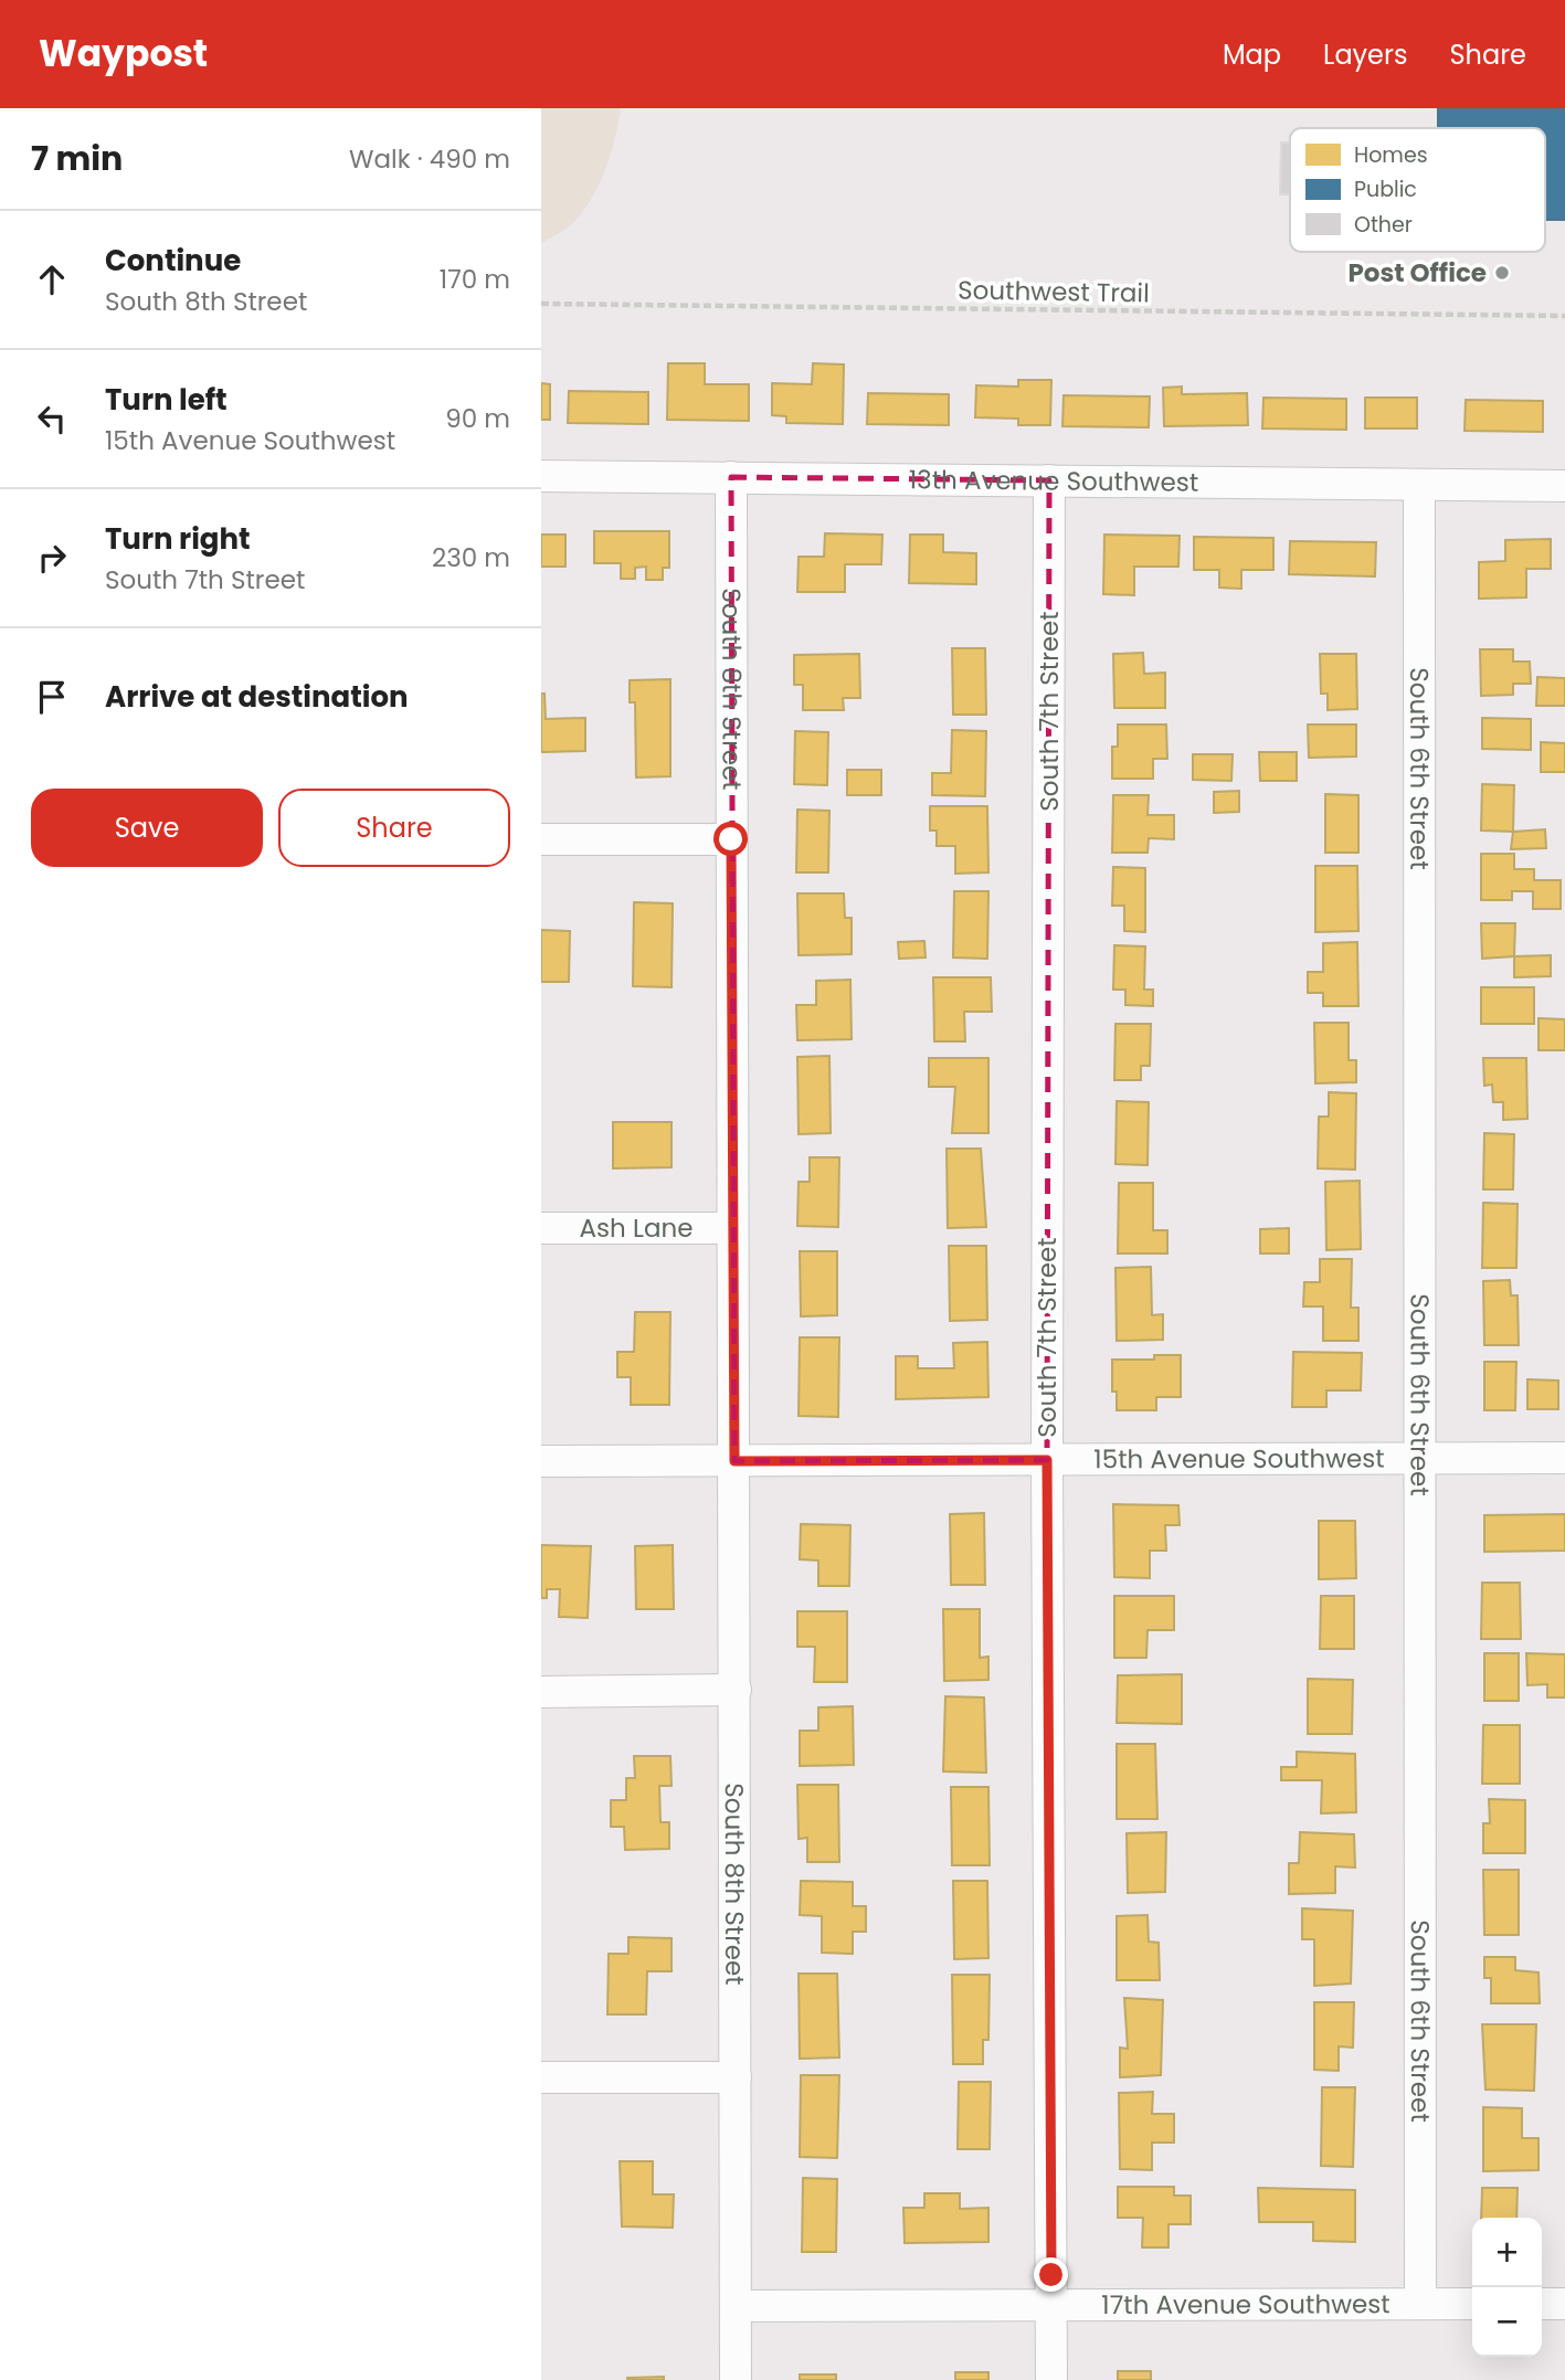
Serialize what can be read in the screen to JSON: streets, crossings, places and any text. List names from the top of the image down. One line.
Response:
{"streets":{"street":["13th Avenue Southwest","South 8th Street","South 7th Street","South 6th Street","Ash Lane","15th Avenue Southwest","17th Avenue Southwest"],"path":["Southwest Trail"]},"crossings":[["13th Avenue Southwest","South 8th Street"],["13th Avenue Southwest","South 7th Street"],["13th Avenue Southwest","South 6th Street"],["South 8th Street","Ash Lane"],["South 8th Street","15th Avenue Southwest"],["South 8th Street","17th Avenue Southwest"],["South 7th Street","15th Avenue Southwest"],["South 7th Street","17th Avenue Southwest"],["South 6th Street","15th Avenue Southwest"],["South 6th Street","17th Avenue Southwest"]],"places":["Post Office"],"legend":["Homes","Public","Other"],"page":{"header":"Waypost","nav":["Map","Layers","Share"],"heading":["7 min","Walk · 490 m"],"list":[["Continue","South 8th Street","170 m"],["Turn left","15th Avenue Southwest","90 m"],["Turn right","South 7th Street","230 m"],"Arrive at destination"],"buttons":["Save","Share"],"map_buttons":["+","−"]}}
